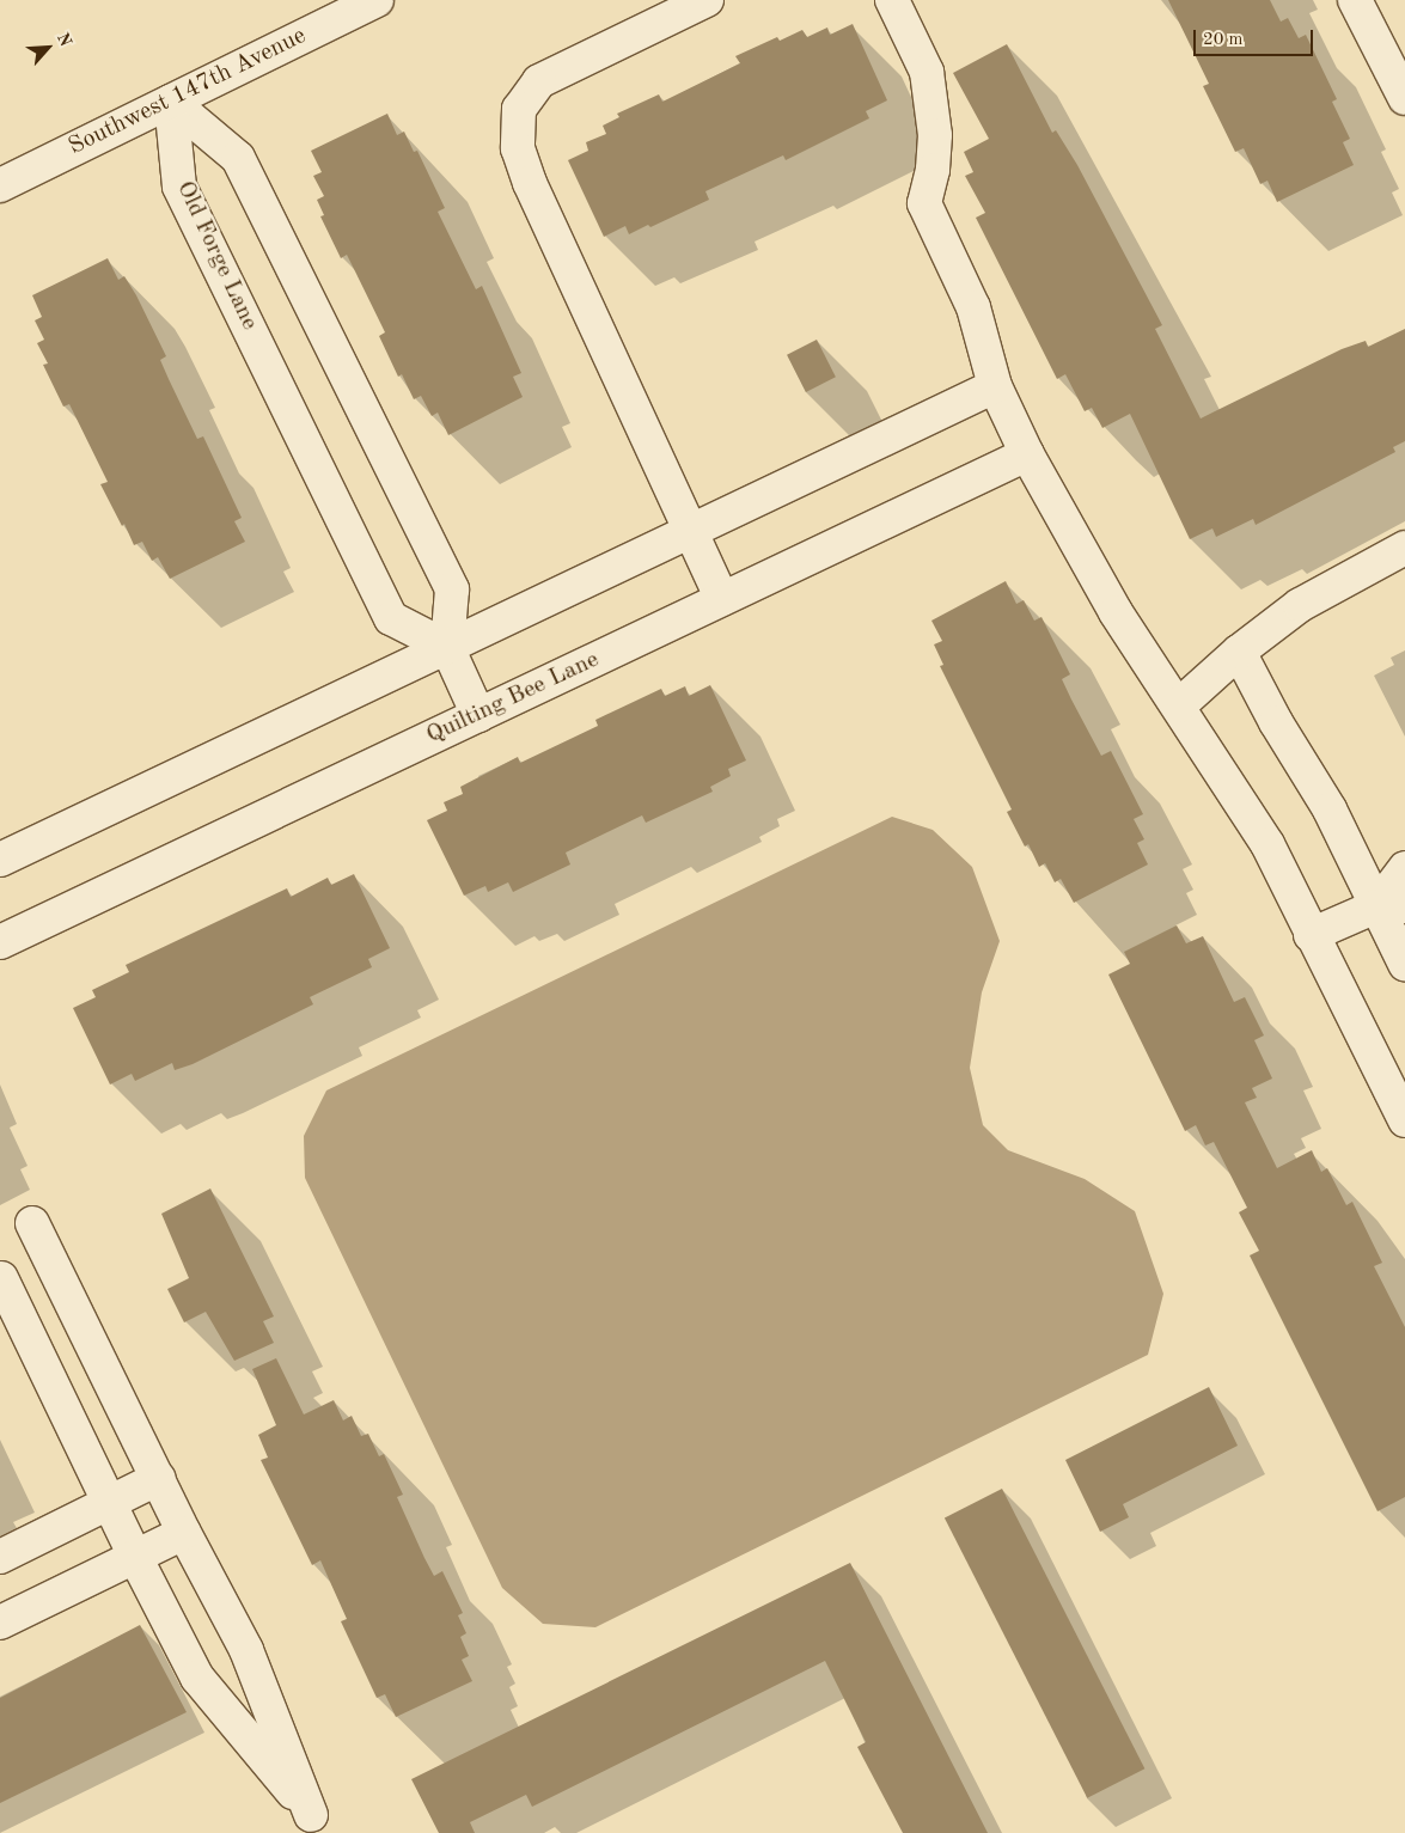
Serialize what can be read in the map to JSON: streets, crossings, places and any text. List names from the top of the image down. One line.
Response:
{"streets":{"street":["Southwest 147th Avenue","Old Forge Lane","Quilting Bee Lane"]},"crossings":[["Southwest 147th Avenue","Old Forge Lane"]],"scale_bar":"20 m","north":"top right"}
